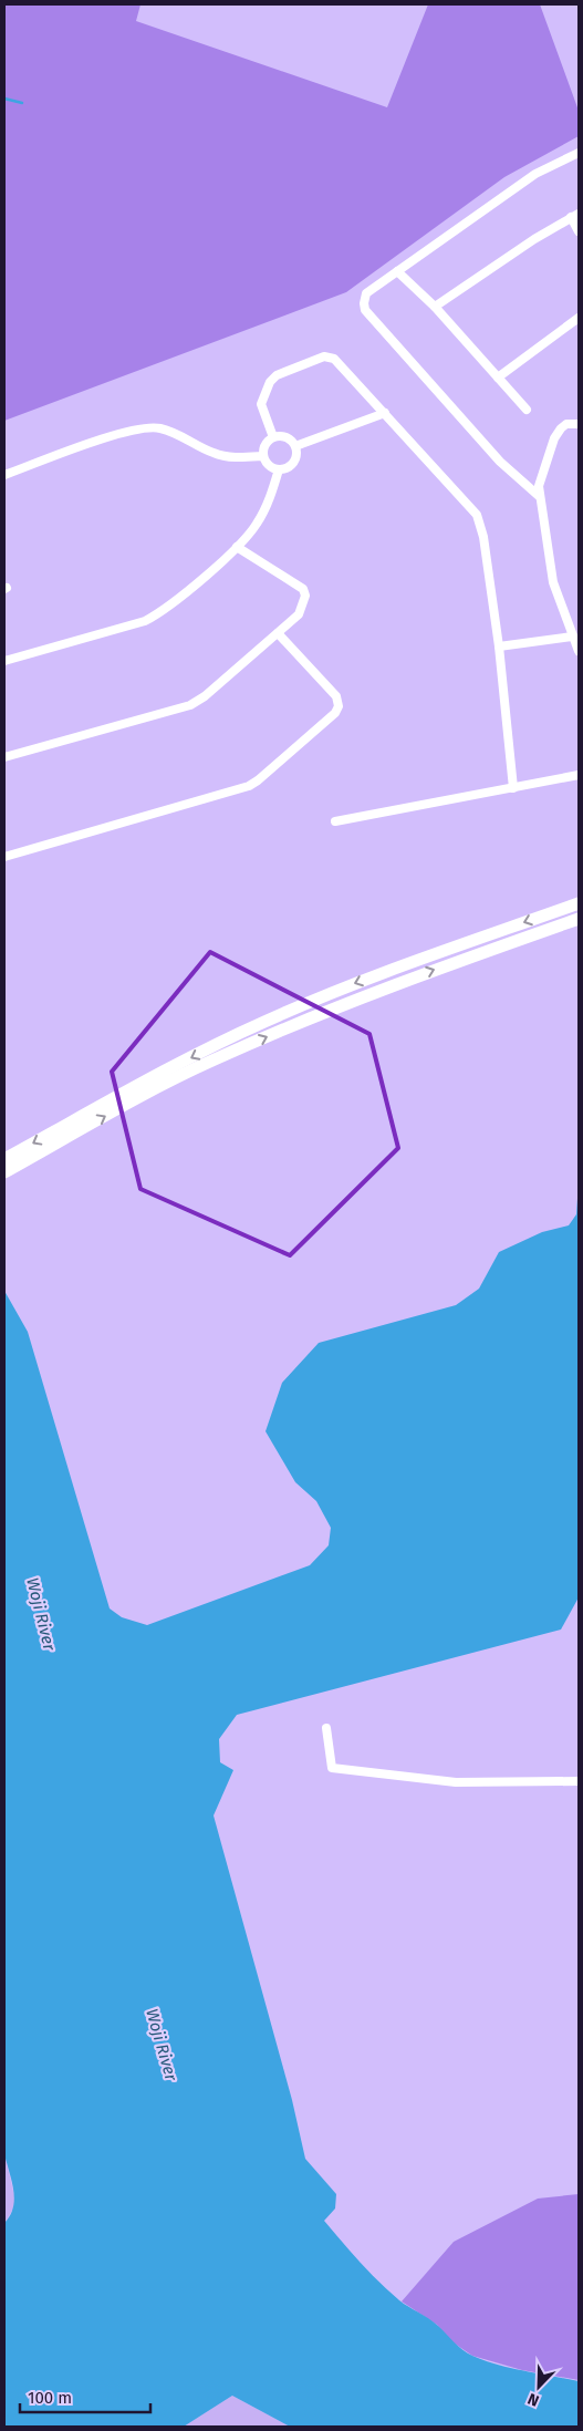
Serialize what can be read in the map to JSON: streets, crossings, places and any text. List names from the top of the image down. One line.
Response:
{"water":["Woji River"],"scale_bar":"100 m","north":"bottom left"}
